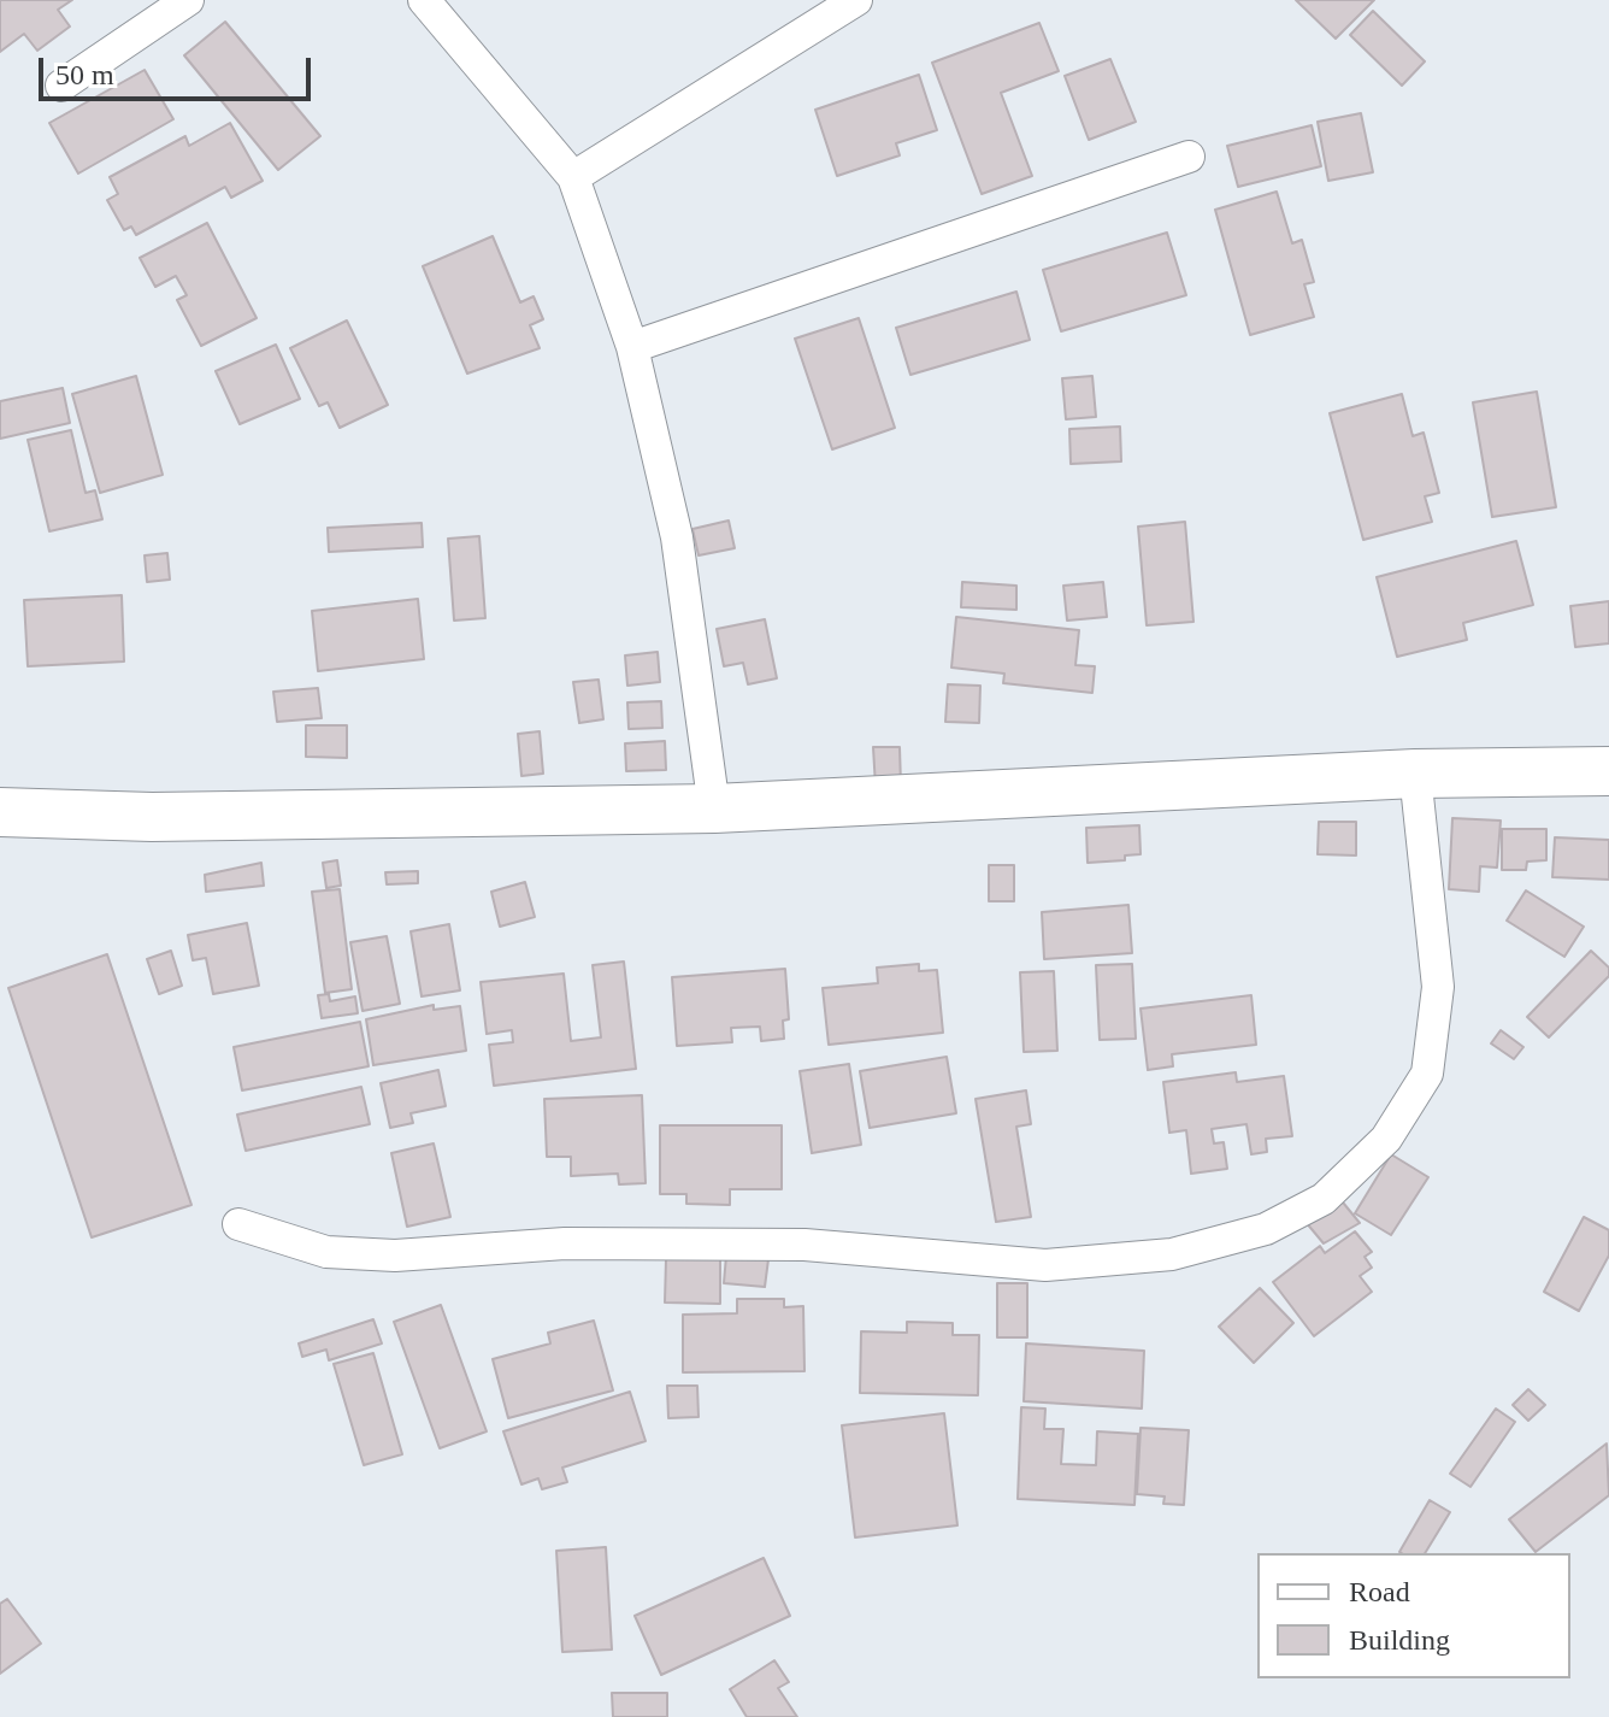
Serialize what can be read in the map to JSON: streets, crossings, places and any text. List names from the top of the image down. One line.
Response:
{"legend":["Road","Building"],"scale_bar":"50 m"}
